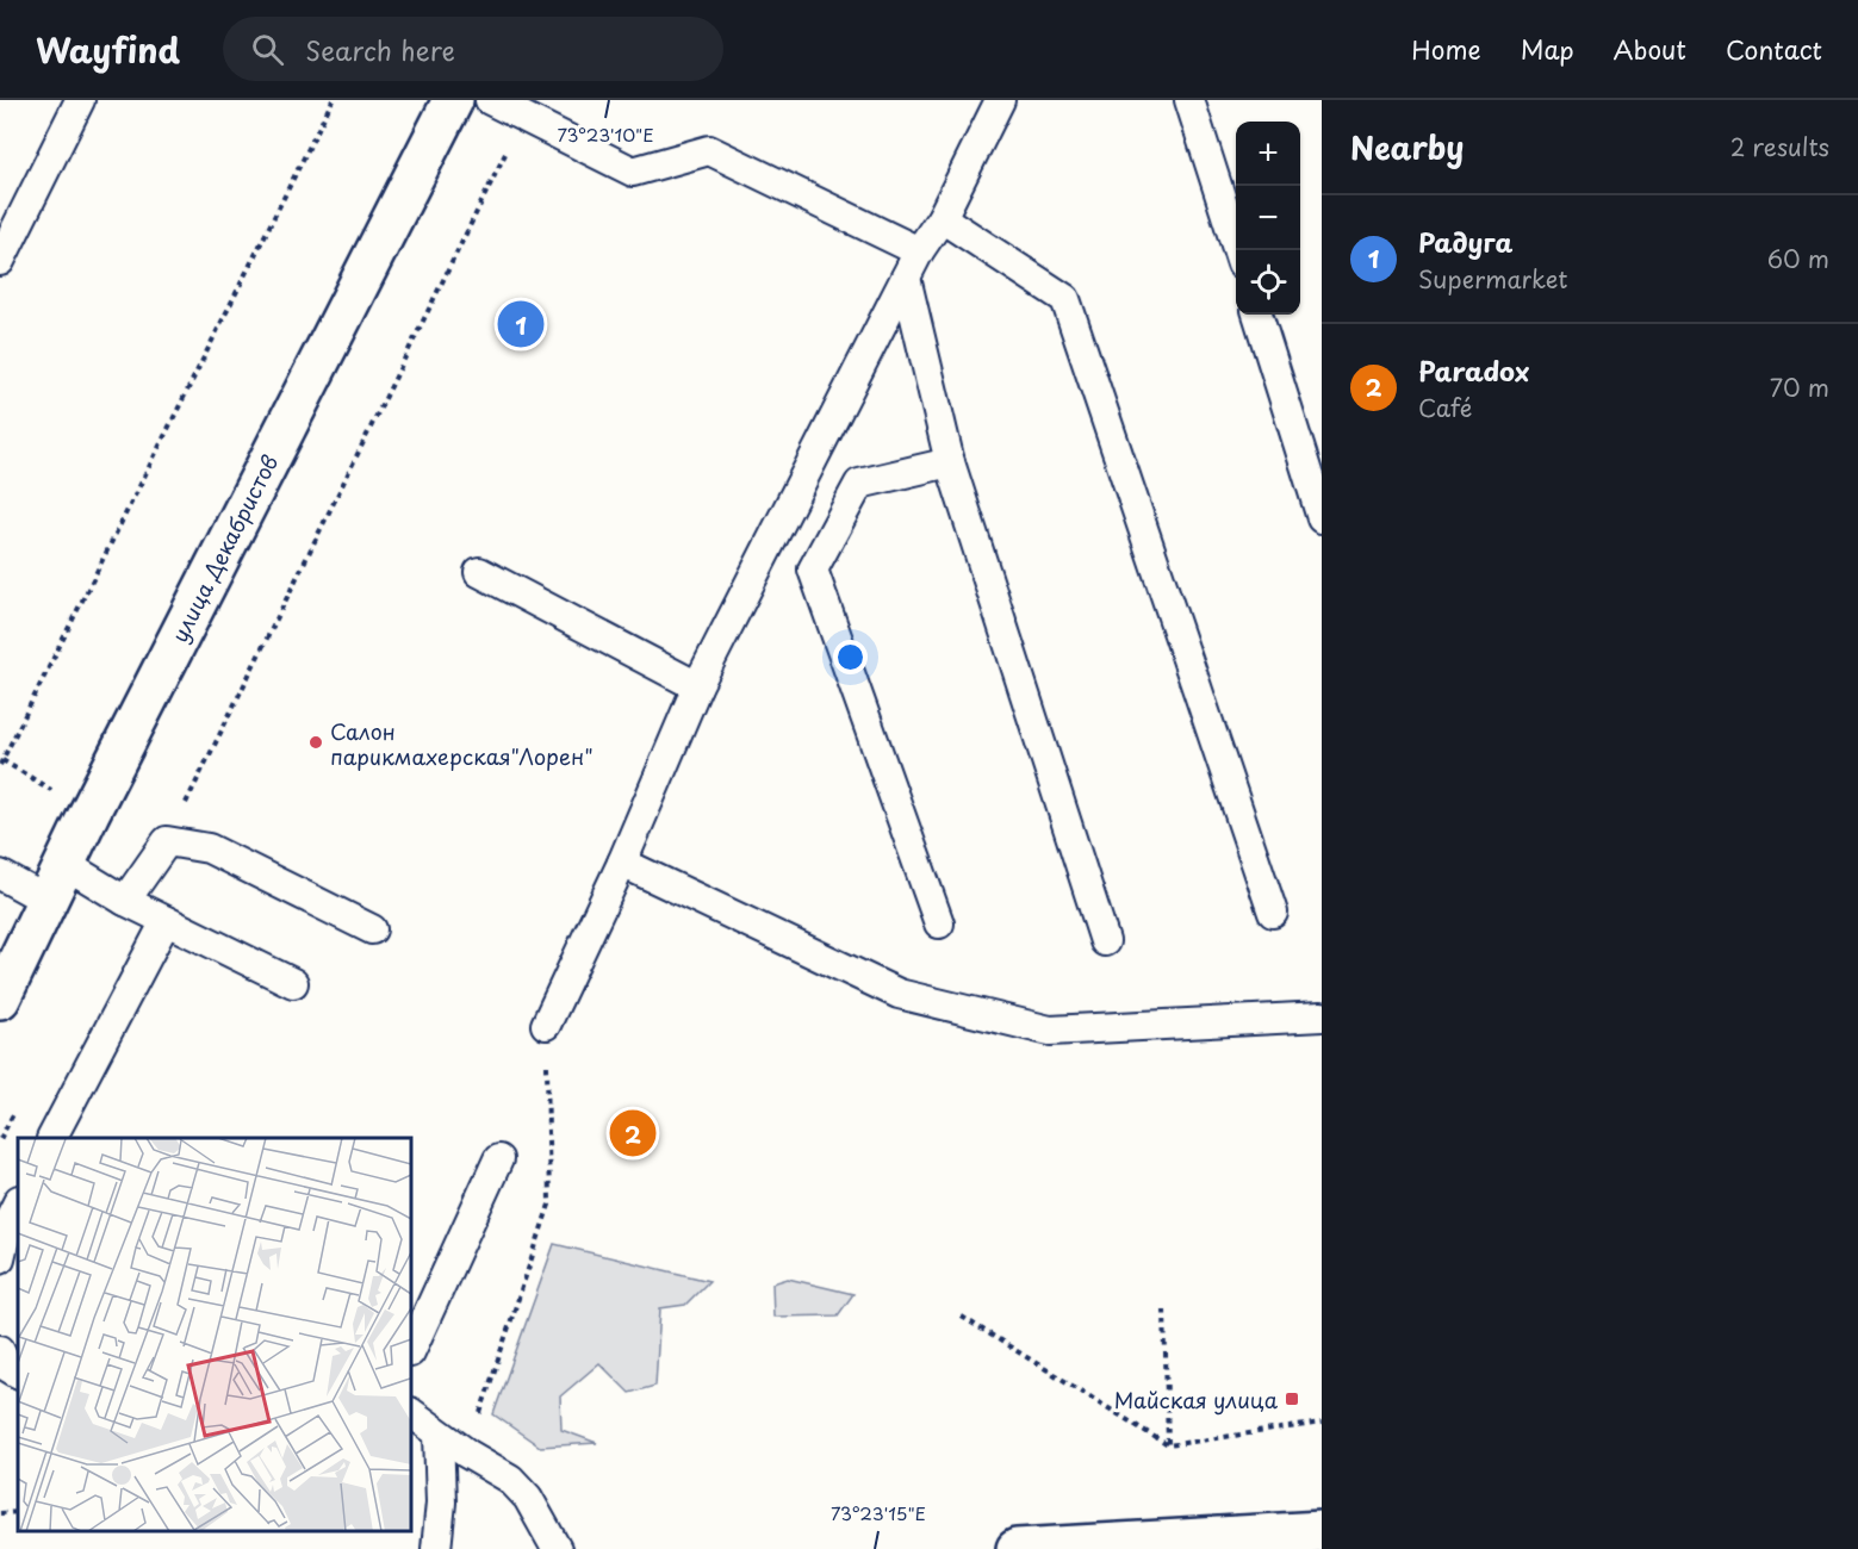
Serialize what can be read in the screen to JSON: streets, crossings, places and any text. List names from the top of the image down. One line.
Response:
{"streets":{"street":["улица Декабристов"]},"places":{"other":["Салон парикмахерская\"Лорен\""],"transit":["Майская улица"]},"page":{"header":"Wayfind","search":"Search here","nav":["Home","Map","About","Contact"],"heading":["Nearby","2 results"],"map_buttons":["+","−"],"list":[{"mark":"1","name":"Радуга","note":"Supermarket","value":"60 m"},{"mark":"2","name":"Paradox","note":"Café","value":"70 m"}],"pins":["1","2"]},"coordinates":["73°23'10\"E","73°23'15\"E"]}
